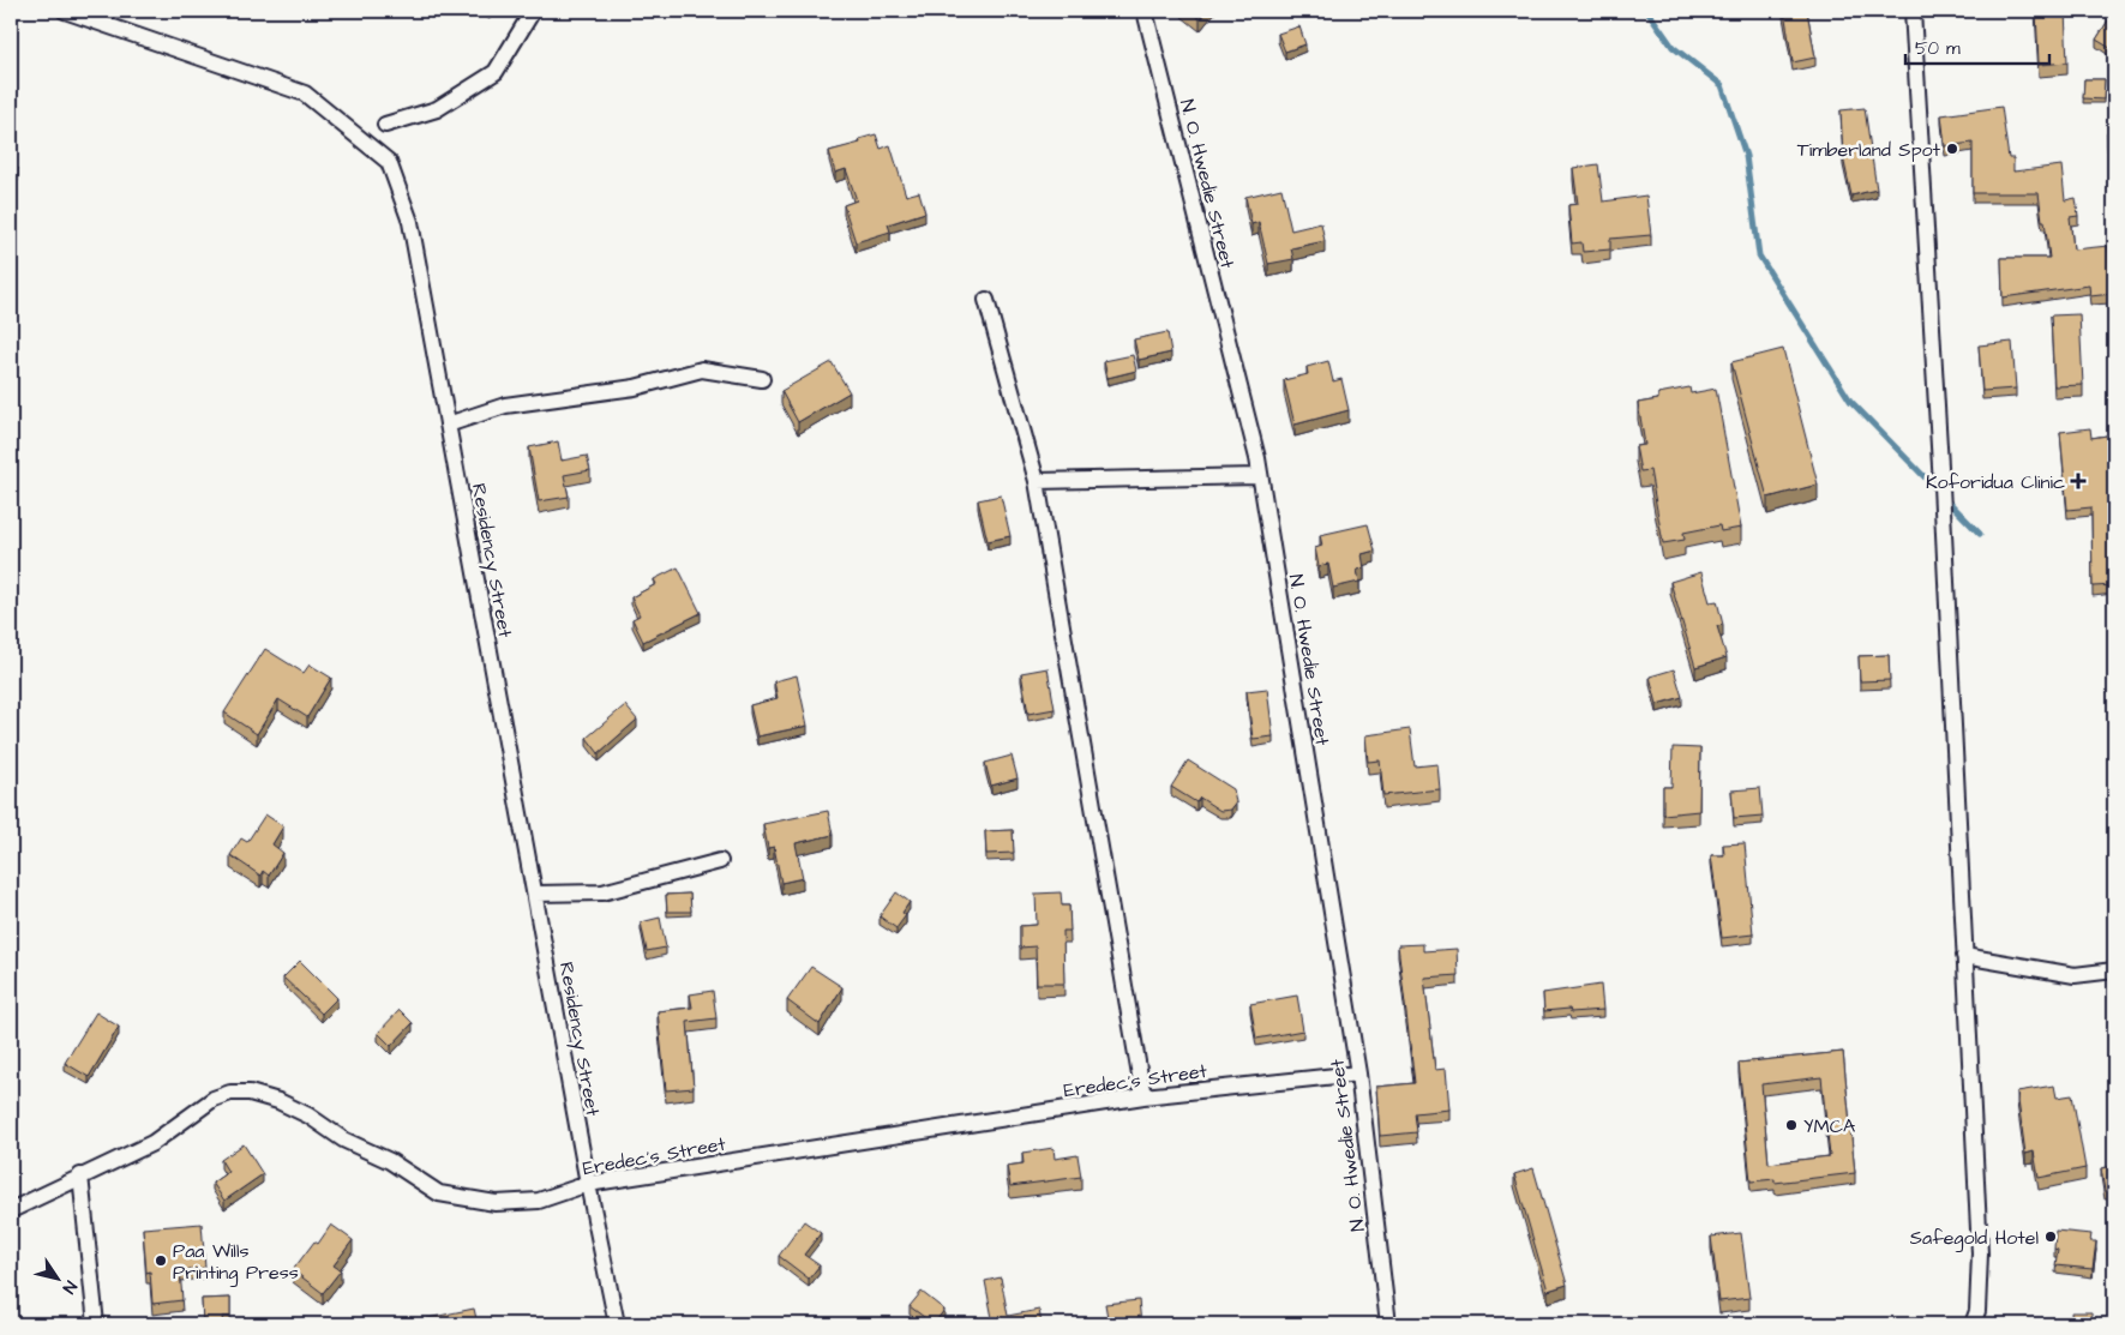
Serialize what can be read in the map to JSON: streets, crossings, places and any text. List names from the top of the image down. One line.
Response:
{"streets":{"street":["N. O. Hwedie Street","Residency Street","Eredec's Street"]},"crossings":[["N. O. Hwedie Street","Eredec's Street"],["Residency Street","Eredec's Street"]],"places":{"other":["Timberland Spot","YMCA","Safegold Hotel","Paa Wills Printing Press"],"health":["Koforidua Clinic"]},"scale_bar":"50 m","north":"bottom right"}
